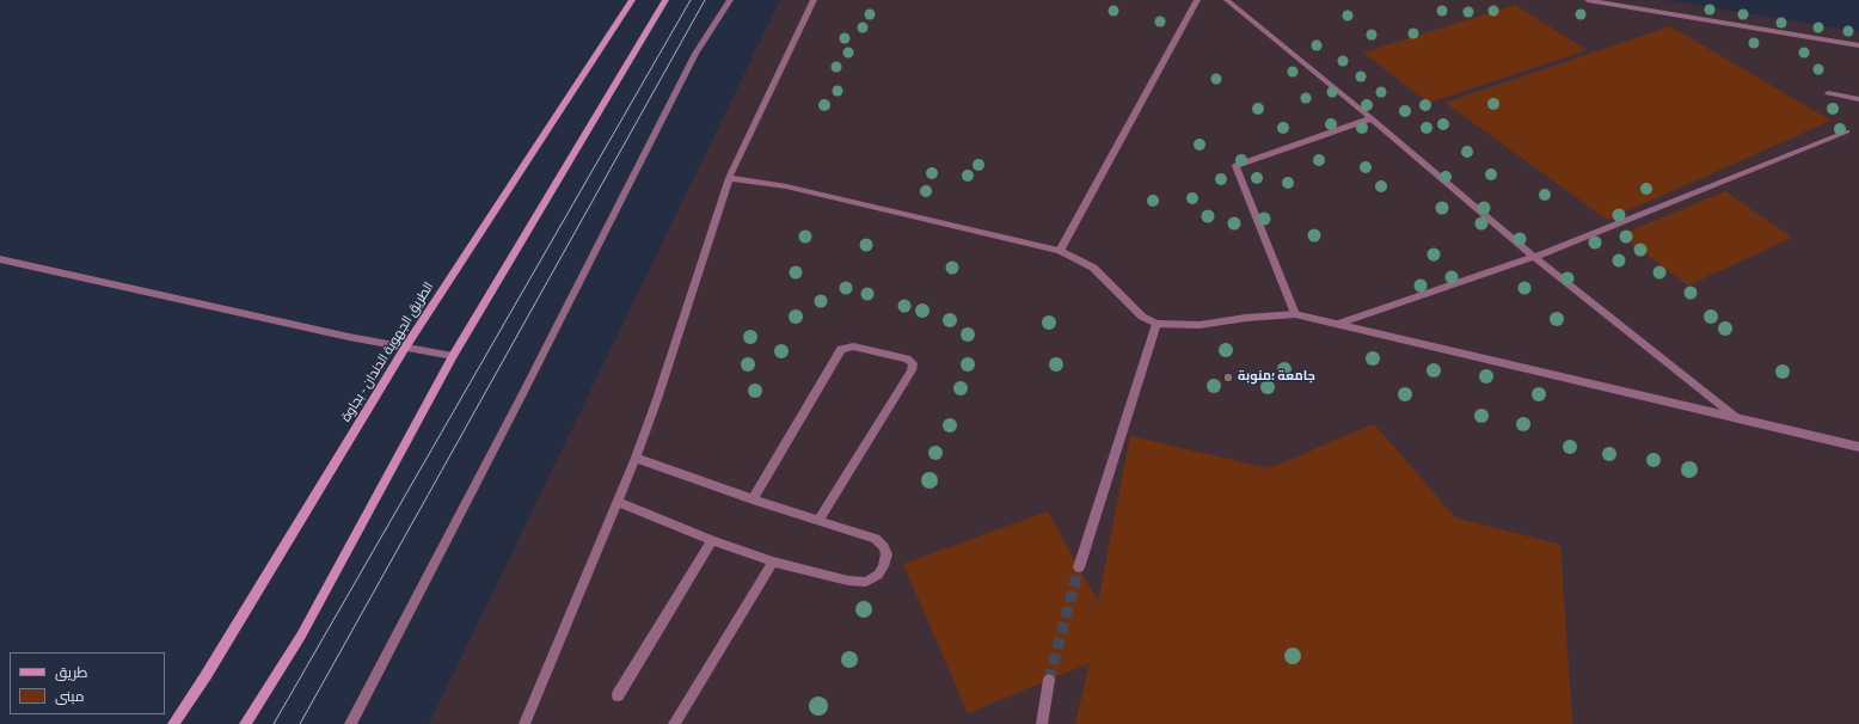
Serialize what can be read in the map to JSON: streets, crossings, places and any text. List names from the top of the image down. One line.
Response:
{"streets":{"main road":["الطريق الجهوية الدندان - بجاوة"]},"places":["جامعة ؛منوبة"],"legend":["طريق","مبنى"]}
